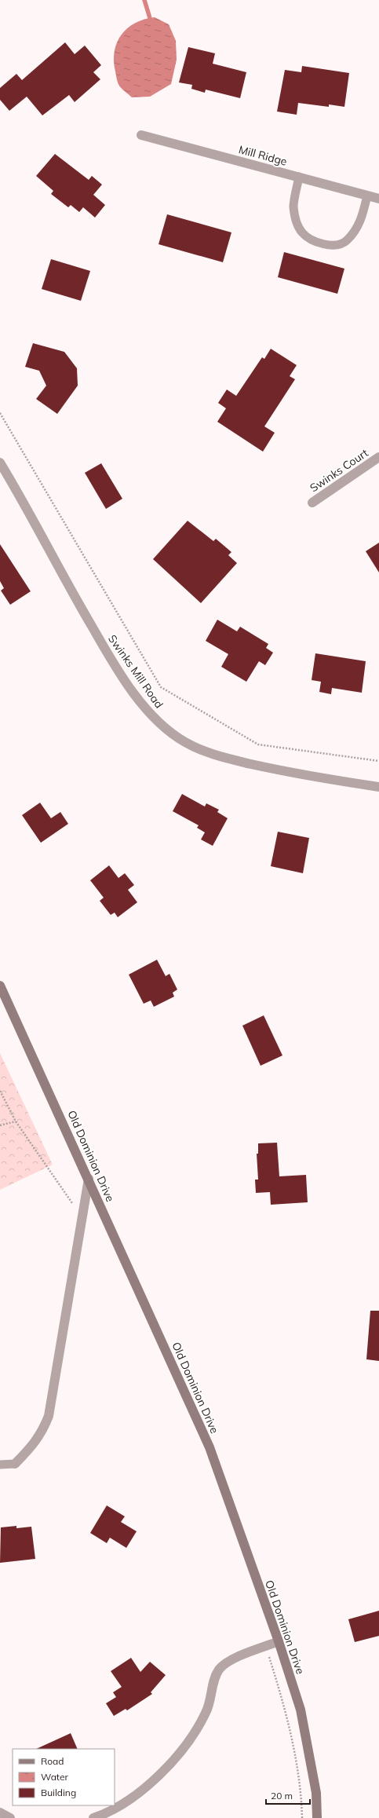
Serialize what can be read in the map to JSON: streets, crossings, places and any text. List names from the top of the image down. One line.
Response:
{"streets":{"main road":["Old Dominion Drive"],"street":["Mill Ridge","Swinks Court","Swinks Mill Road"]},"legend":["Road","Water","Building"],"scale_bar":"20 m"}
